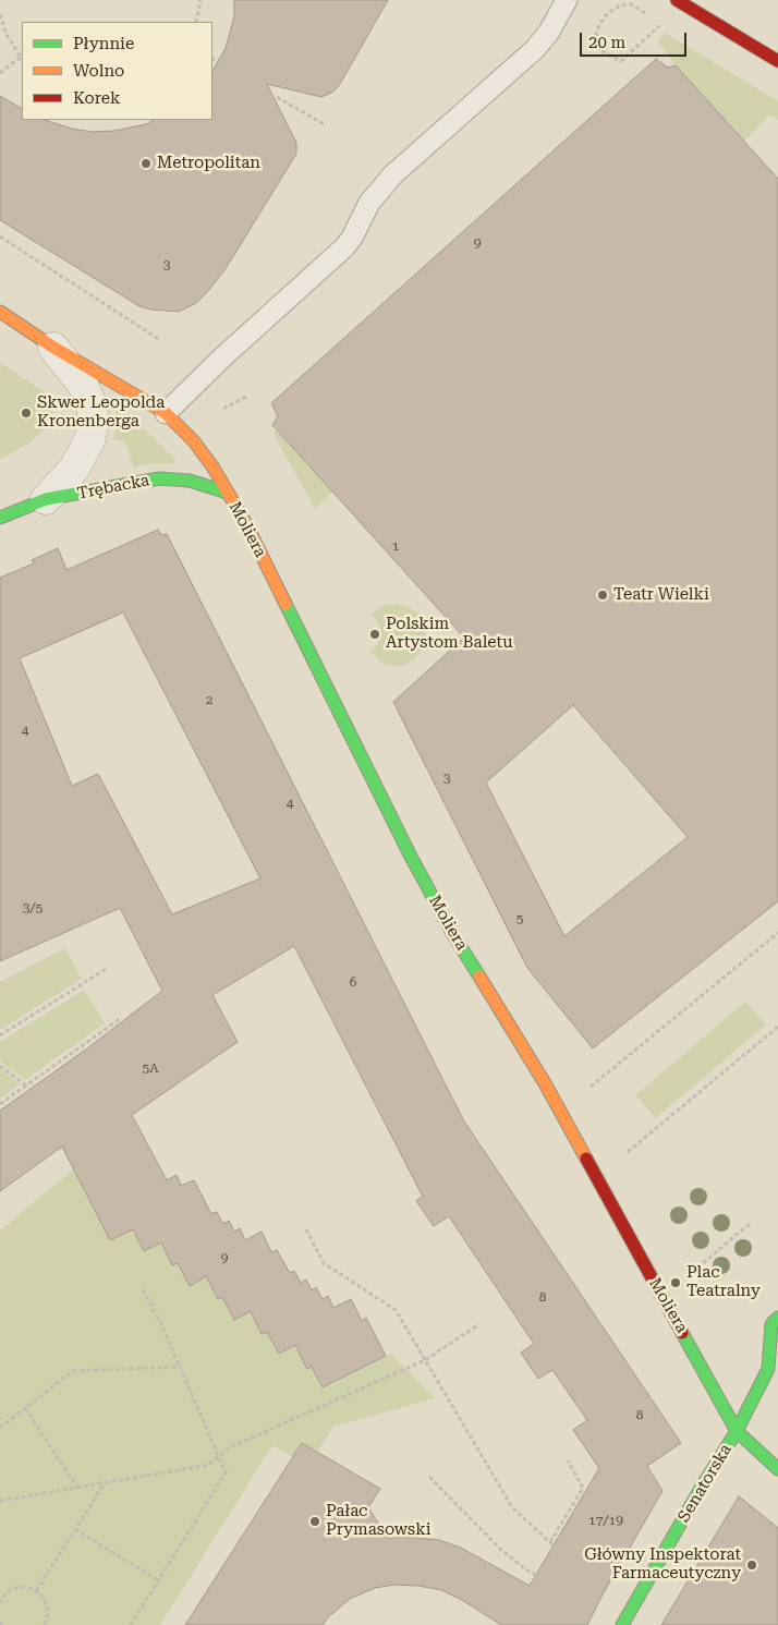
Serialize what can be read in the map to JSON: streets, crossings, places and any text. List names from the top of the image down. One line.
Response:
{"streets":{"street":["Trębacka","Moliera","Senatorska"]},"crossings":[["Trębacka","Moliera"],["Moliera","Senatorska"]],"places":["Metropolitan","Skwer Leopolda Kronenberga","Teatr Wielki","Polskim Artystom Baletu","Plac Teatralny","Pałac Prymasowski","Główny Inspektorat Farmaceutyczny"],"house_numbers":["9","3","1","2","4","3","4","3/5","5","6","5A","9","8","8","17/19"],"legend":["Płynnie","Wolno","Korek"],"scale_bar":"20 m"}
